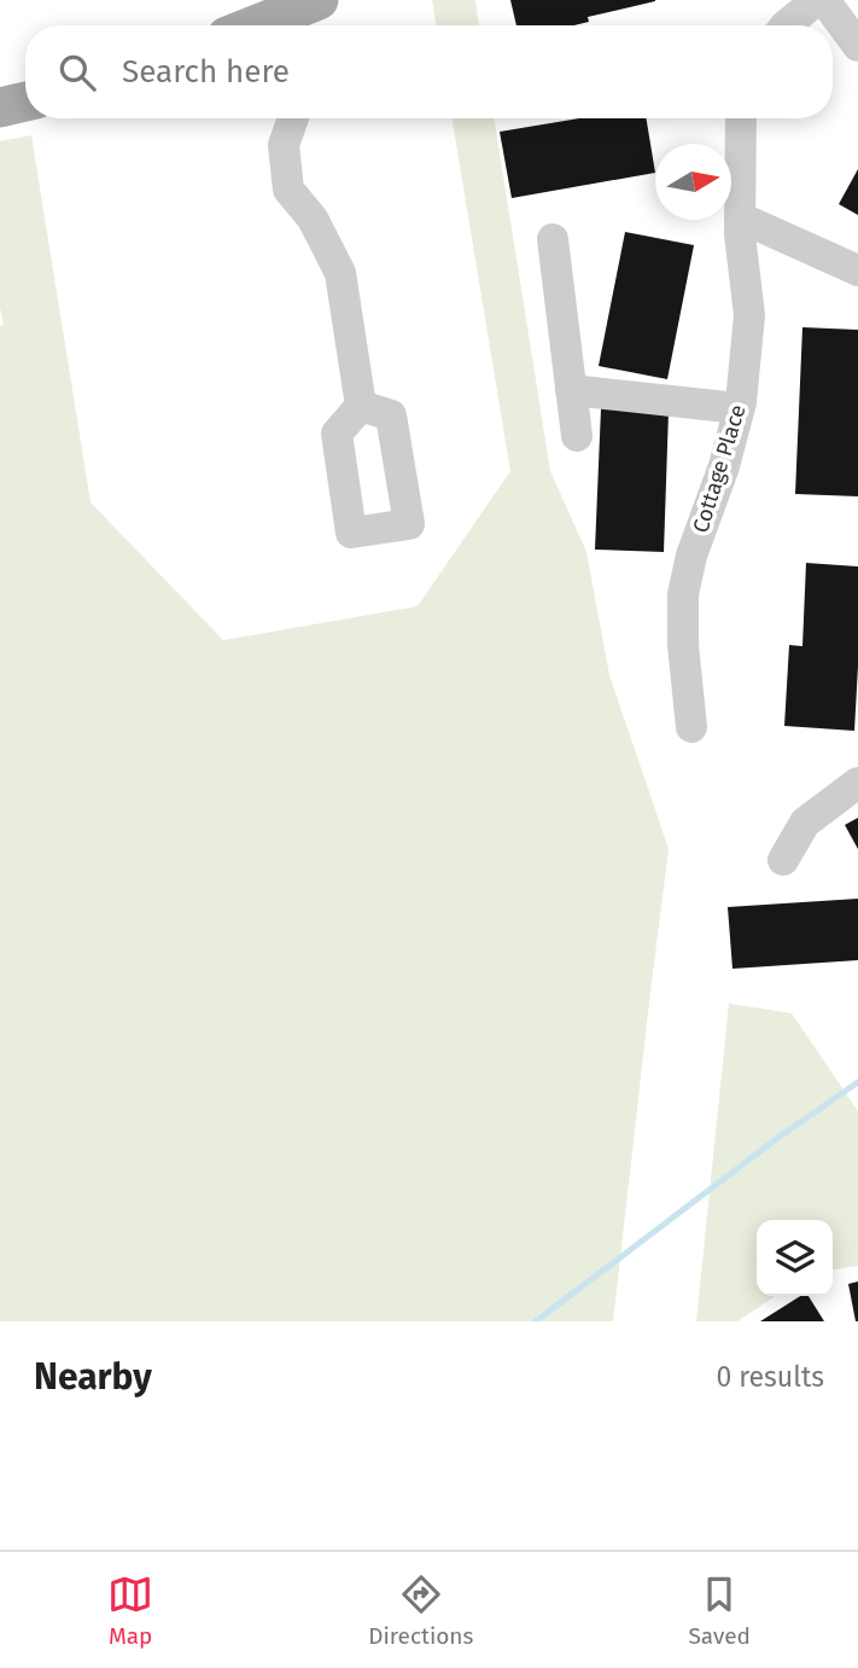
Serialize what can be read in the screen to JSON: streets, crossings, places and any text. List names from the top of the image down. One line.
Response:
{"streets":{"street":["Cottage Place"]},"north":"right","page":{"search":"Search here","heading":["Nearby","0 results"],"nav":["Map","Directions","Saved"]}}
